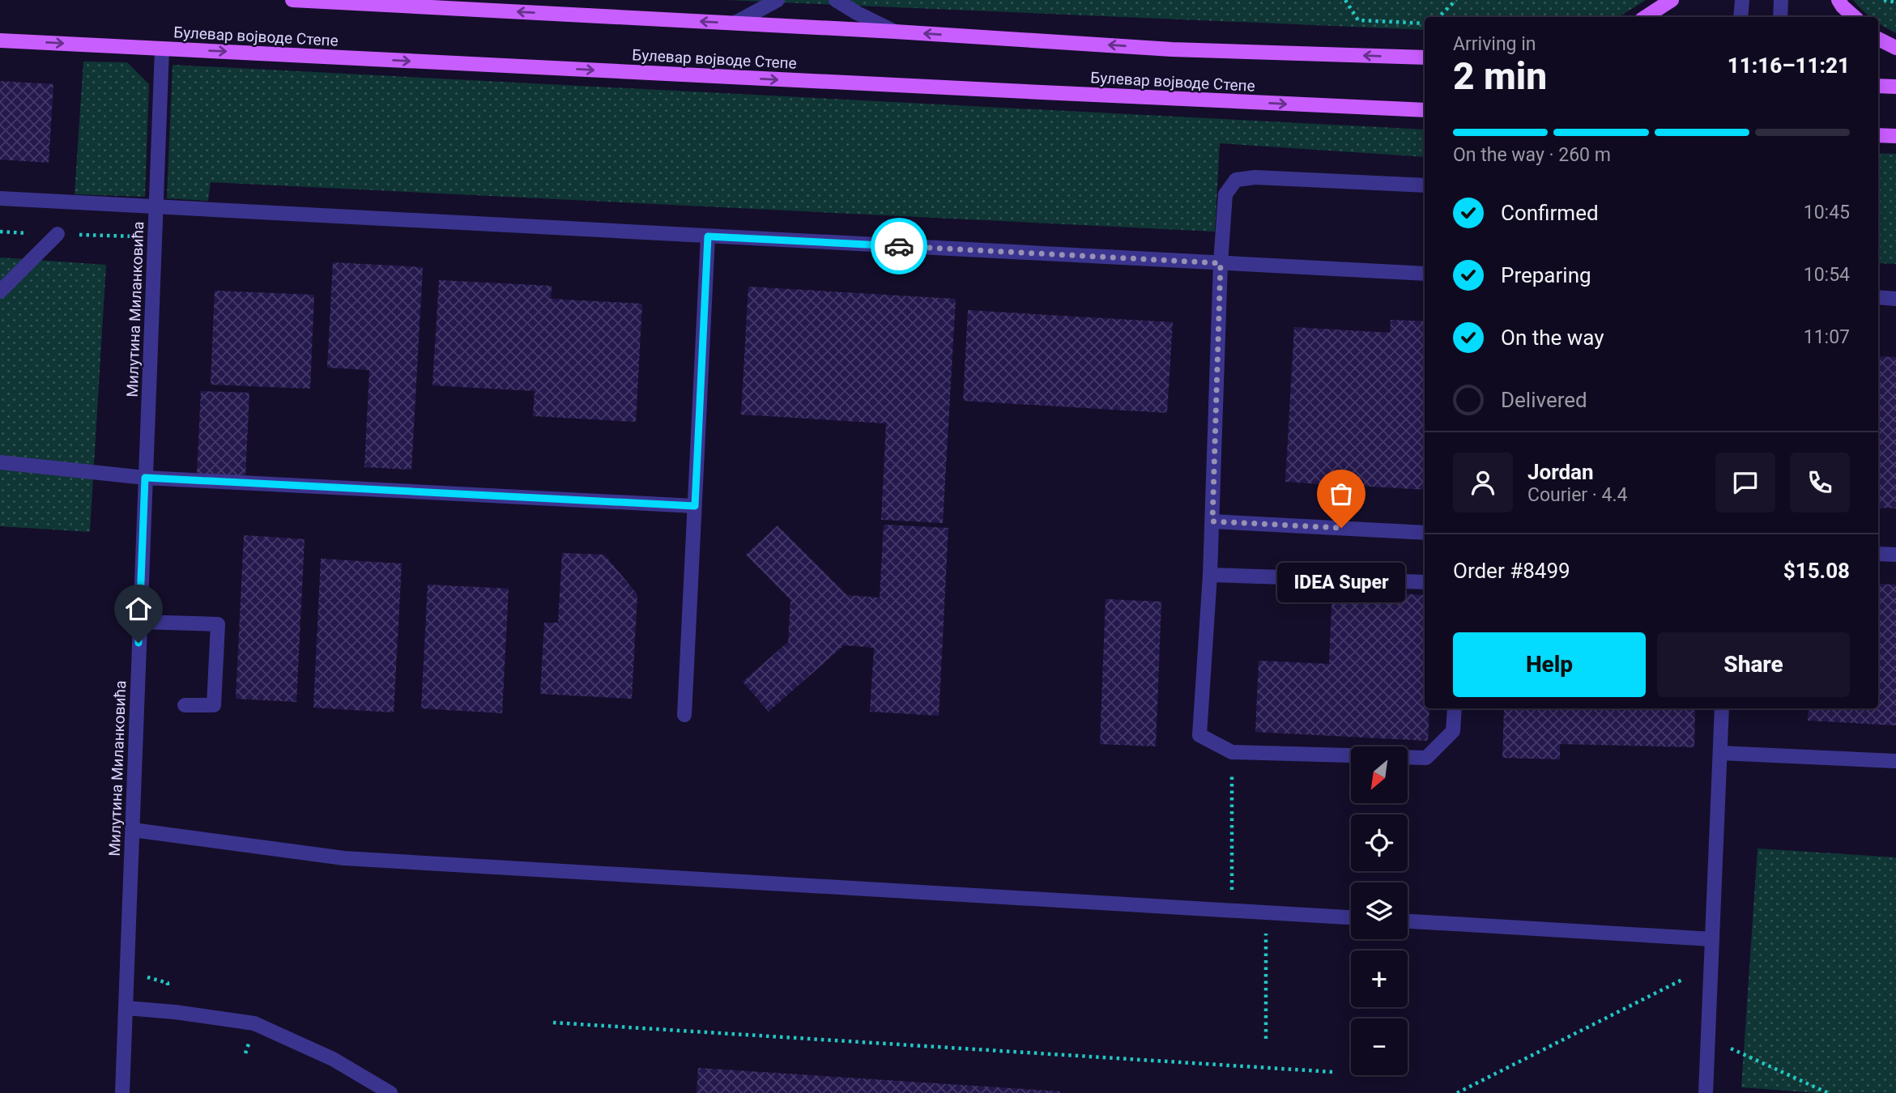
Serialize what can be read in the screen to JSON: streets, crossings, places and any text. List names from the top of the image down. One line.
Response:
{"streets":{"main road":["Булевар војводе Степе"],"street":["Милутина Миланковића"]},"crossings":[["Булевар војводе Степе","Милутина Миланковића"]],"places":["IDEA Super"],"north":"bottom left","page":{"heading":["2 min","Arriving in","11:16–11:21"],"panel":["Jordan","Courier · 4.4","Order #8499","$15.08"],"bar":"On the way · 260 m","list":[["Confirmed","10:45"],["Preparing","10:54"],["On the way","11:07"],"Delivered"],"bubble":"IDEA Super","buttons":["Help","Share"],"map_buttons":["+","−"]}}
